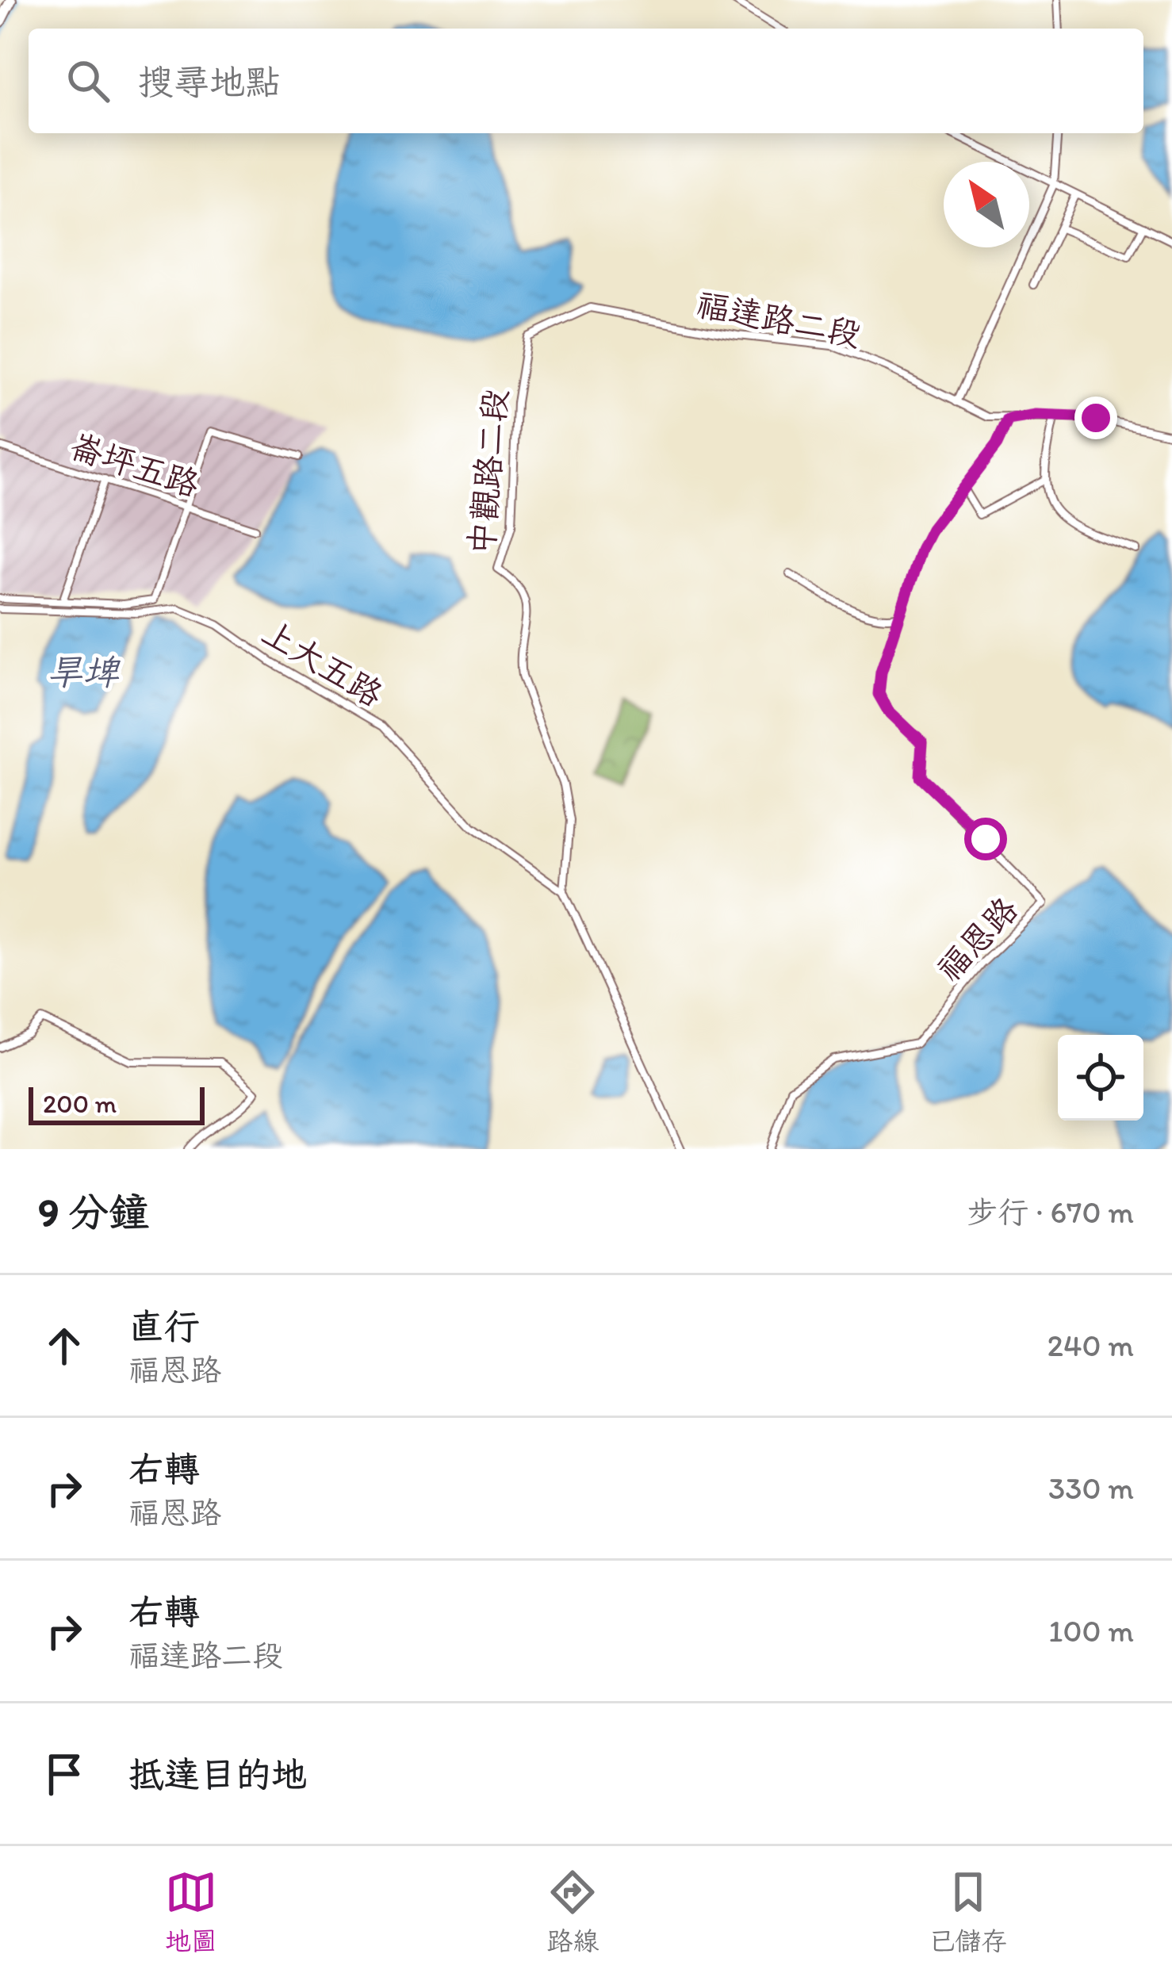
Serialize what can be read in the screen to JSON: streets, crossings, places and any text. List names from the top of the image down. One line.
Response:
{"streets":{"street":["福達路二段","崙坪五路","中觀路二段","上大五路","福恩路"]},"crossings":[["福達路二段","中觀路二段"],["福達路二段","福恩路"],["中觀路二段","上大五路"]],"water":["旱埤"],"scale_bar":"200 m","north":"top left","page":{"search":"搜尋地點","scale":"200 m","heading":["9 分鐘","步行 · 670 m"],"list":[["直行","福恩路","240 m"],["右轉","福恩路","330 m"],["右轉","福達路二段","100 m"],"抵達目的地"],"nav":["地圖","路線","已儲存"]}}
